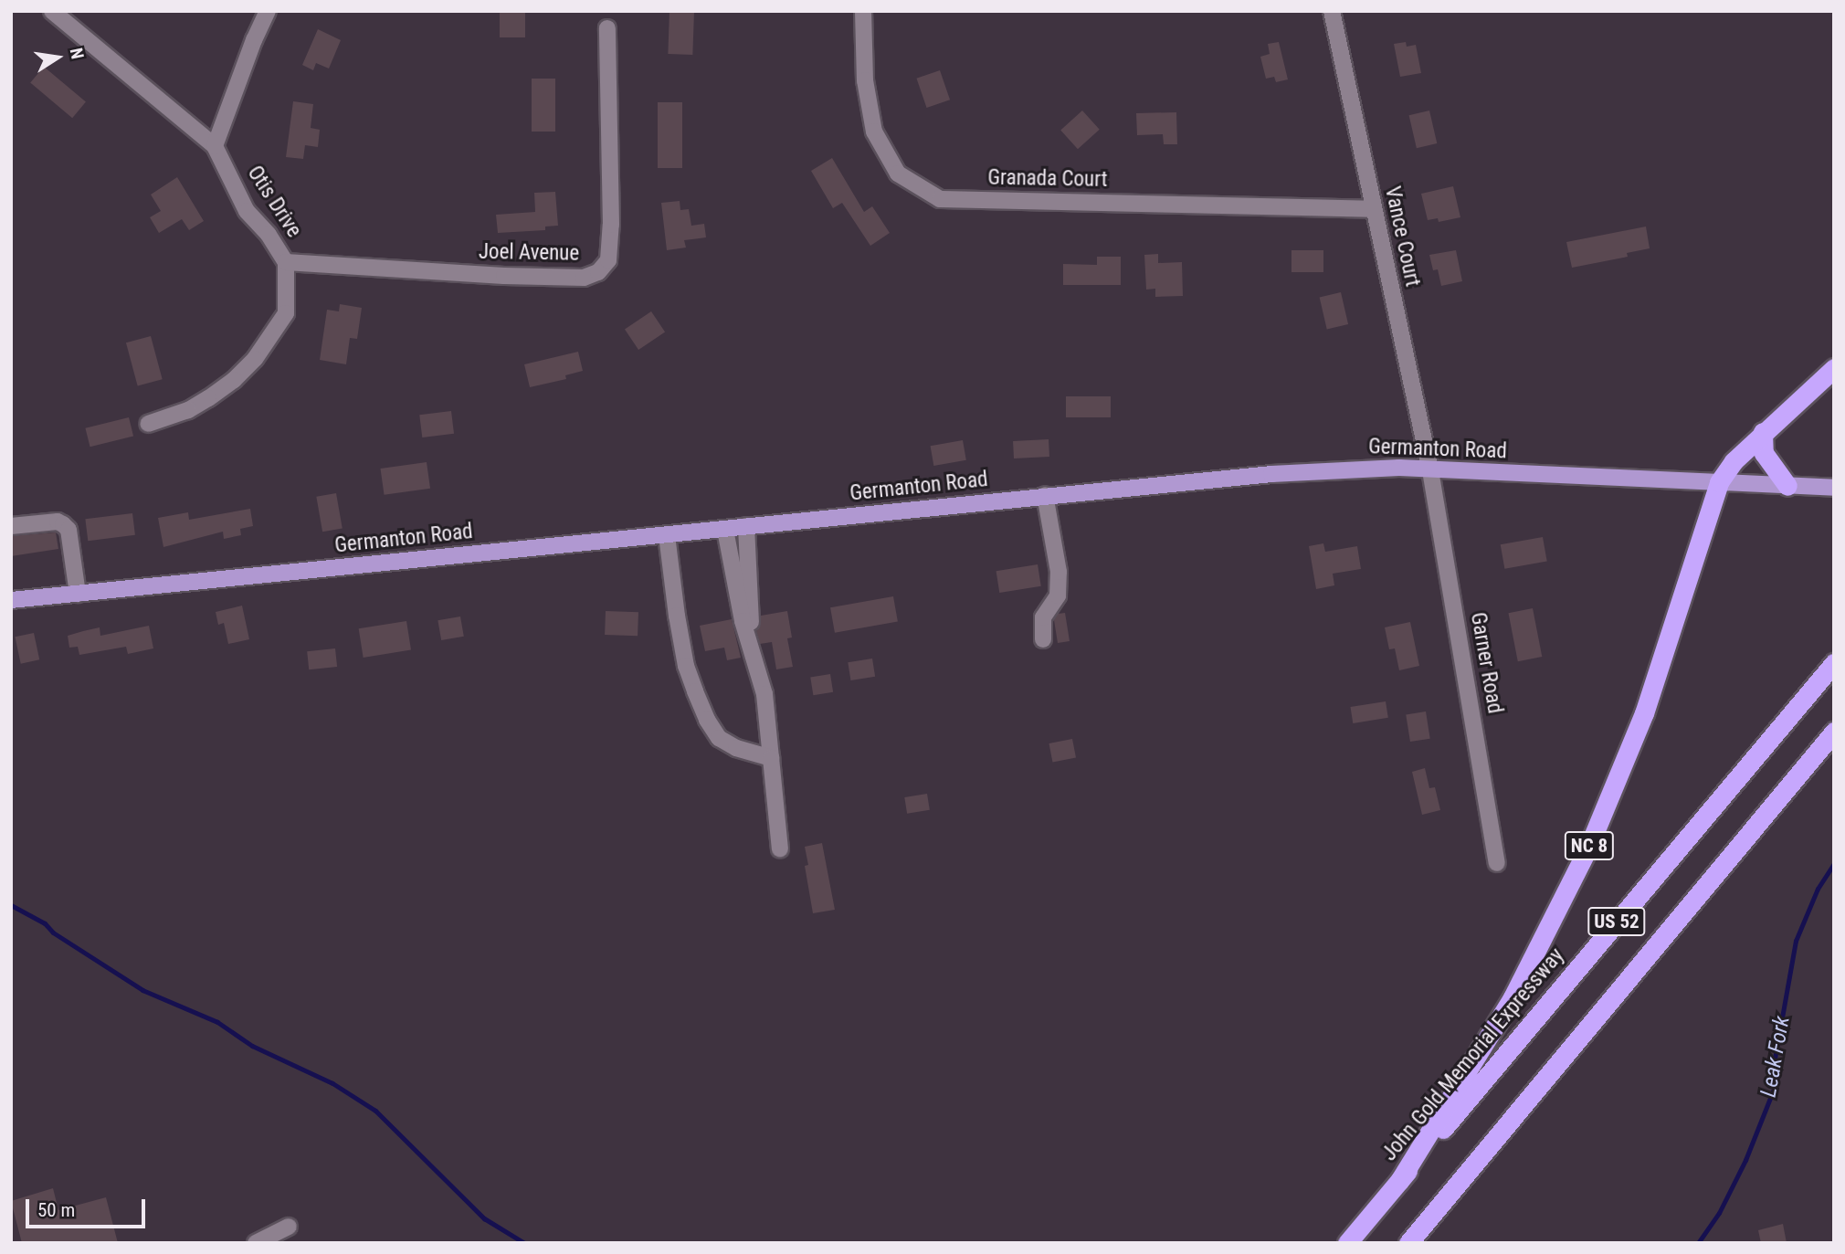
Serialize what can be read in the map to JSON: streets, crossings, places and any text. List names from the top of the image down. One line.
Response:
{"streets":{"highway":["NC 8","US 52","John Gold Memorial Expressway"],"main road":["Germanton Road"],"street":["Granada Court","Otis Drive","Vance Court","Joel Avenue","Garner Road"]},"crossings":[["Granada Court","Vance Court"],["Otis Drive","Joel Avenue"],["Vance Court","Germanton Road"],["Vance Court","Garner Road"],["Germanton Road","Garner Road"],["Germanton Road","NC 8"],["NC 8","John Gold Memorial Expressway"]],"water":["Leak Fork"],"scale_bar":"50 m","north":"right"}
